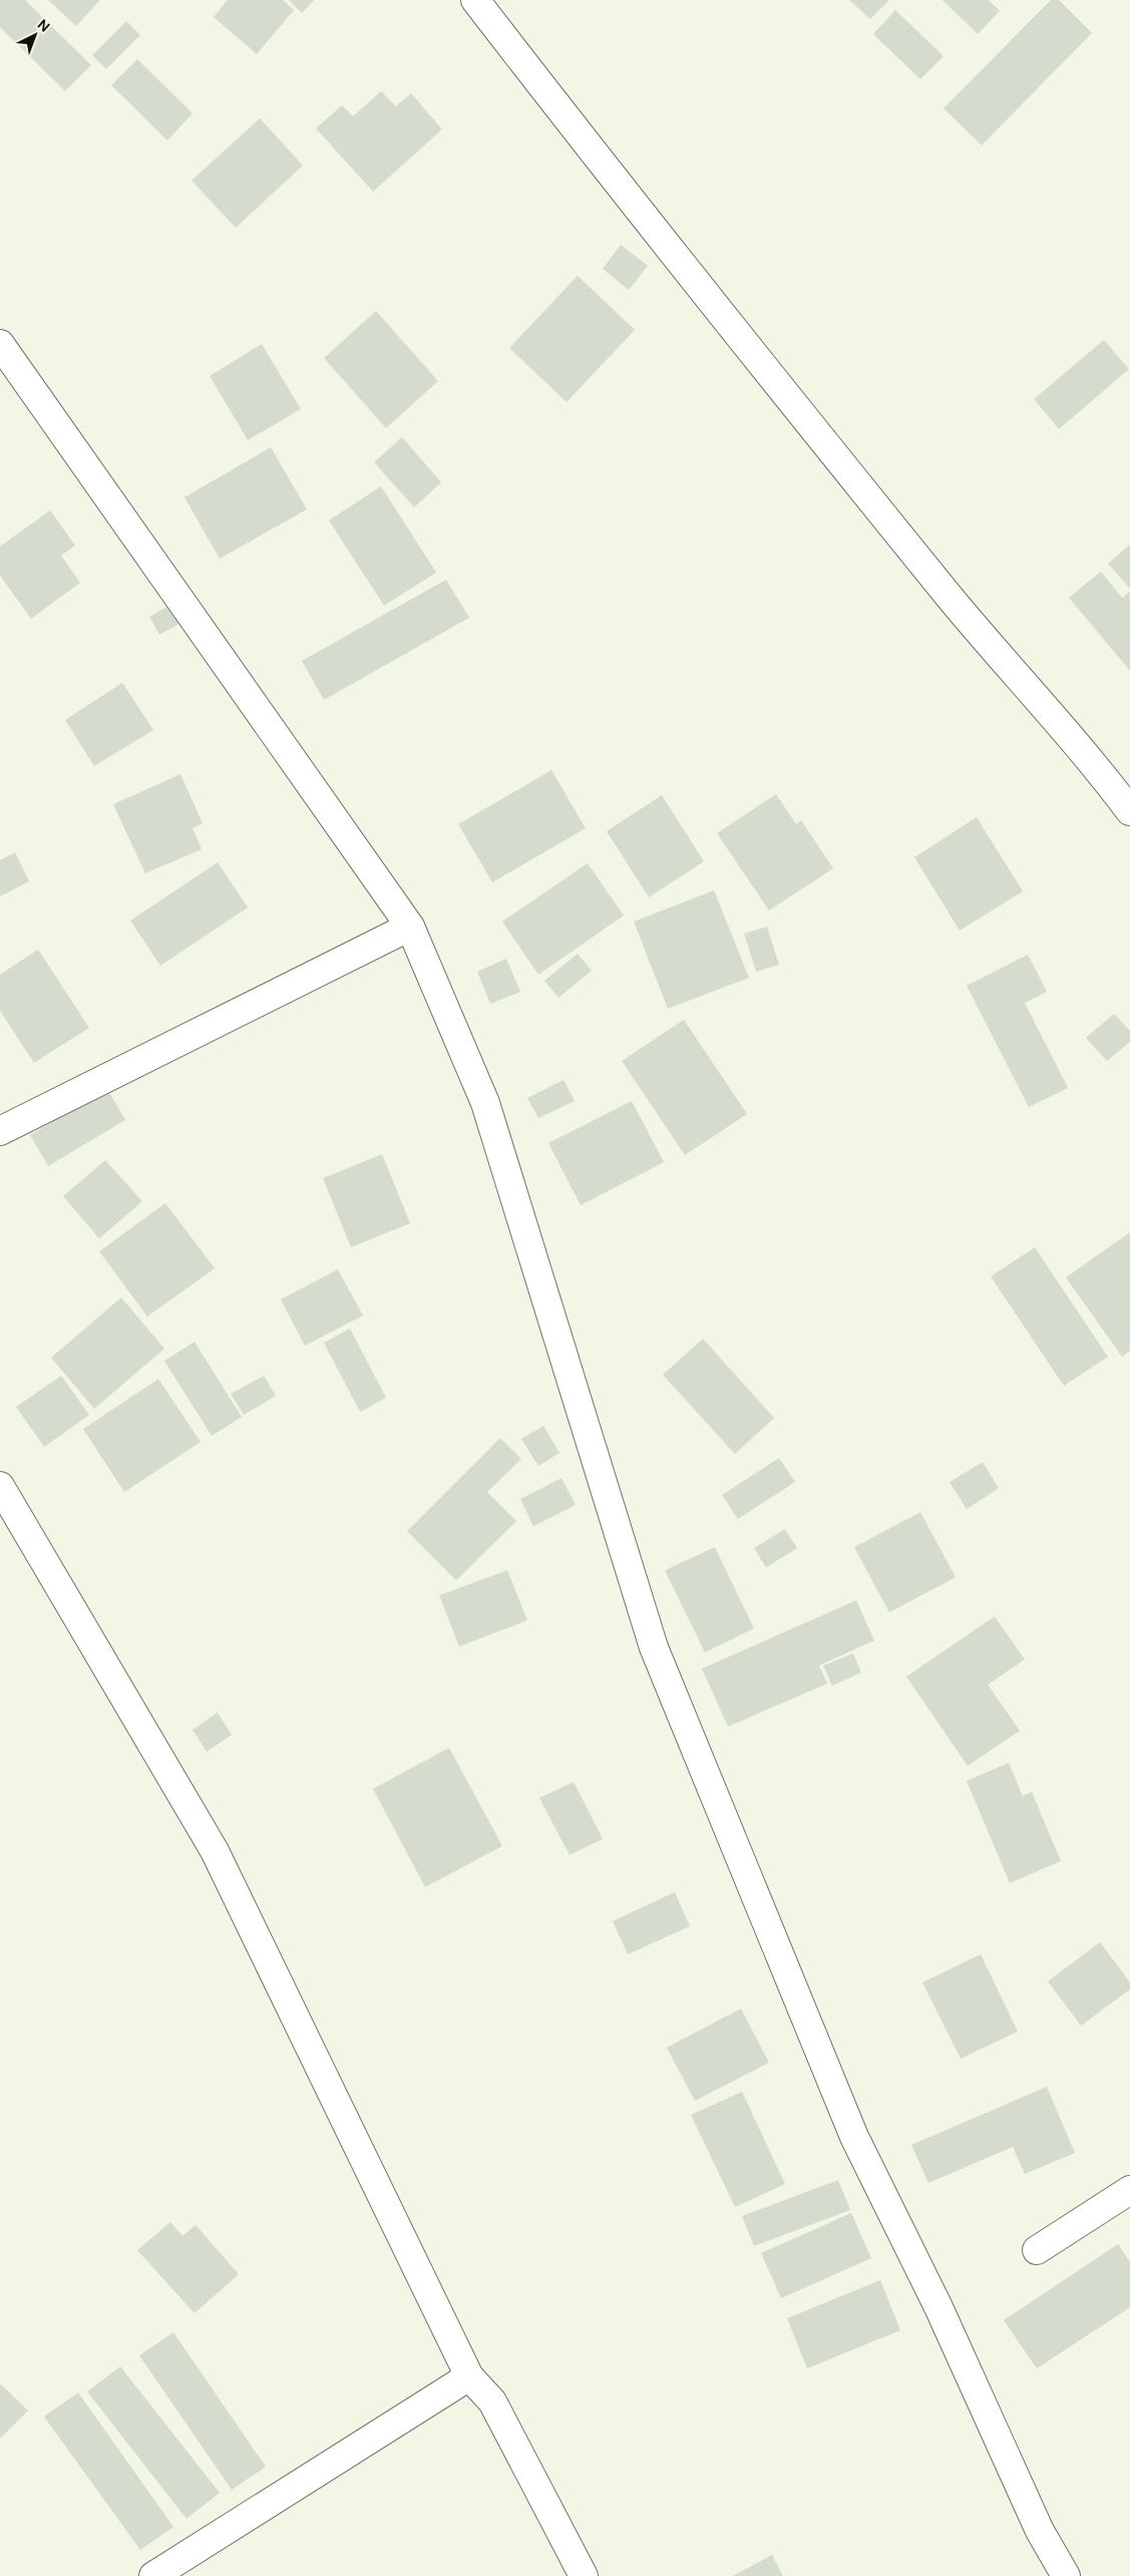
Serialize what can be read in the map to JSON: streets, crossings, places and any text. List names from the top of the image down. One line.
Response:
{"north":"top right"}
